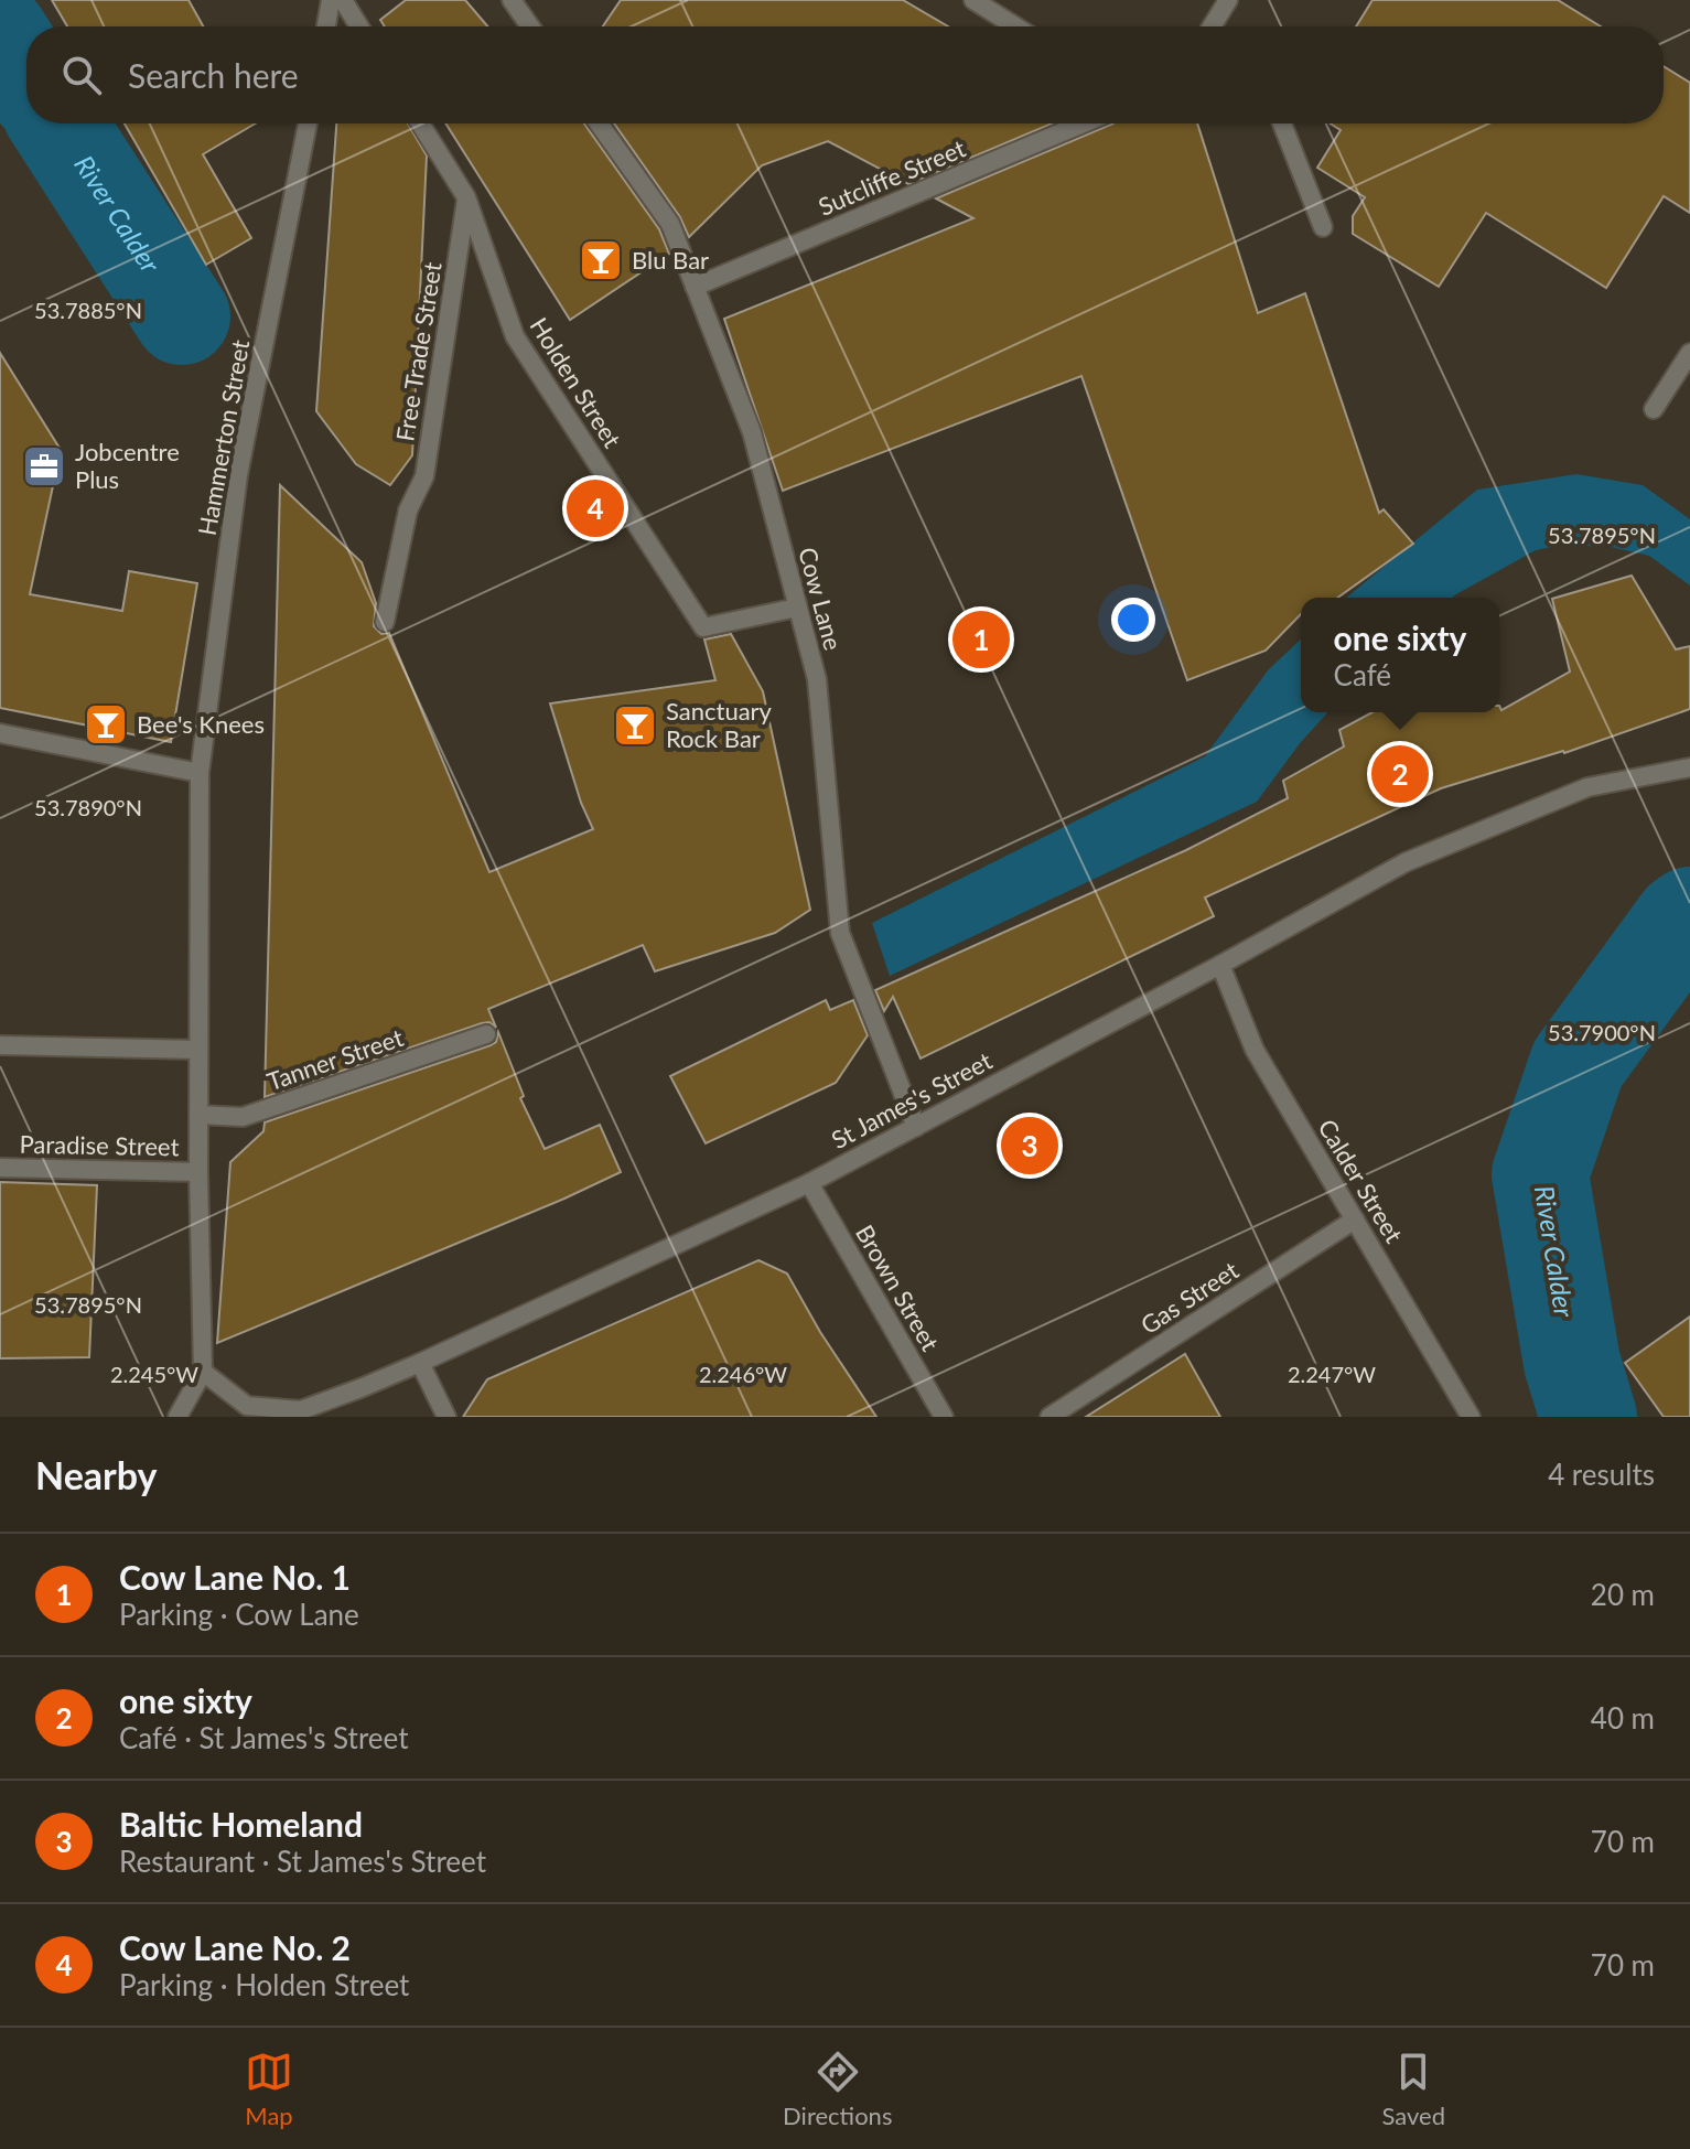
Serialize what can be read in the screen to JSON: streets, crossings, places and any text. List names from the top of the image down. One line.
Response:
{"streets":{"street":["Sutcliffe Street","Free Trade Street","Holden Street","Hammerton Street","Cow Lane","Tanner Street","St James's Street","Paradise Street","Calder Street","Brown Street","Gas Street"]},"crossings":[["Sutcliffe Street","Cow Lane"],["Free Trade Street","Holden Street"],["Holden Street","Cow Lane"],["Hammerton Street","Tanner Street"],["Hammerton Street","St James's Street"],["Hammerton Street","Paradise Street"],["Cow Lane","St James's Street"],["St James's Street","Calder Street"],["St James's Street","Brown Street"],["Calder Street","Gas Street"]],"water":["River Calder"],"places":{"bar":["Blu Bar","Bee's Knees","Sanctuary Rock Bar"],"office":["Jobcentre Plus"]},"page":{"search":"Search here","pins":["4","1","2","3"],"popup":["one sixty","Café"],"heading":["Nearby","4 results"],"list":[{"mark":"1","name":"Cow Lane No. 1","note":"Parking · Cow Lane","value":"20 m"},{"mark":"2","name":"one sixty","note":"Café · St James's Street","value":"40 m"},{"mark":"3","name":"Baltic Homeland","note":"Restaurant · St James's Street","value":"70 m"},{"mark":"4","name":"Cow Lane No. 2","note":"Parking · Holden Street","value":"70 m"}],"nav":["Map","Directions","Saved"]},"coordinates":["53.7885°N","53.7895°N","53.7890°N","53.7900°N","2.245°W","2.246°W","2.247°W"]}
